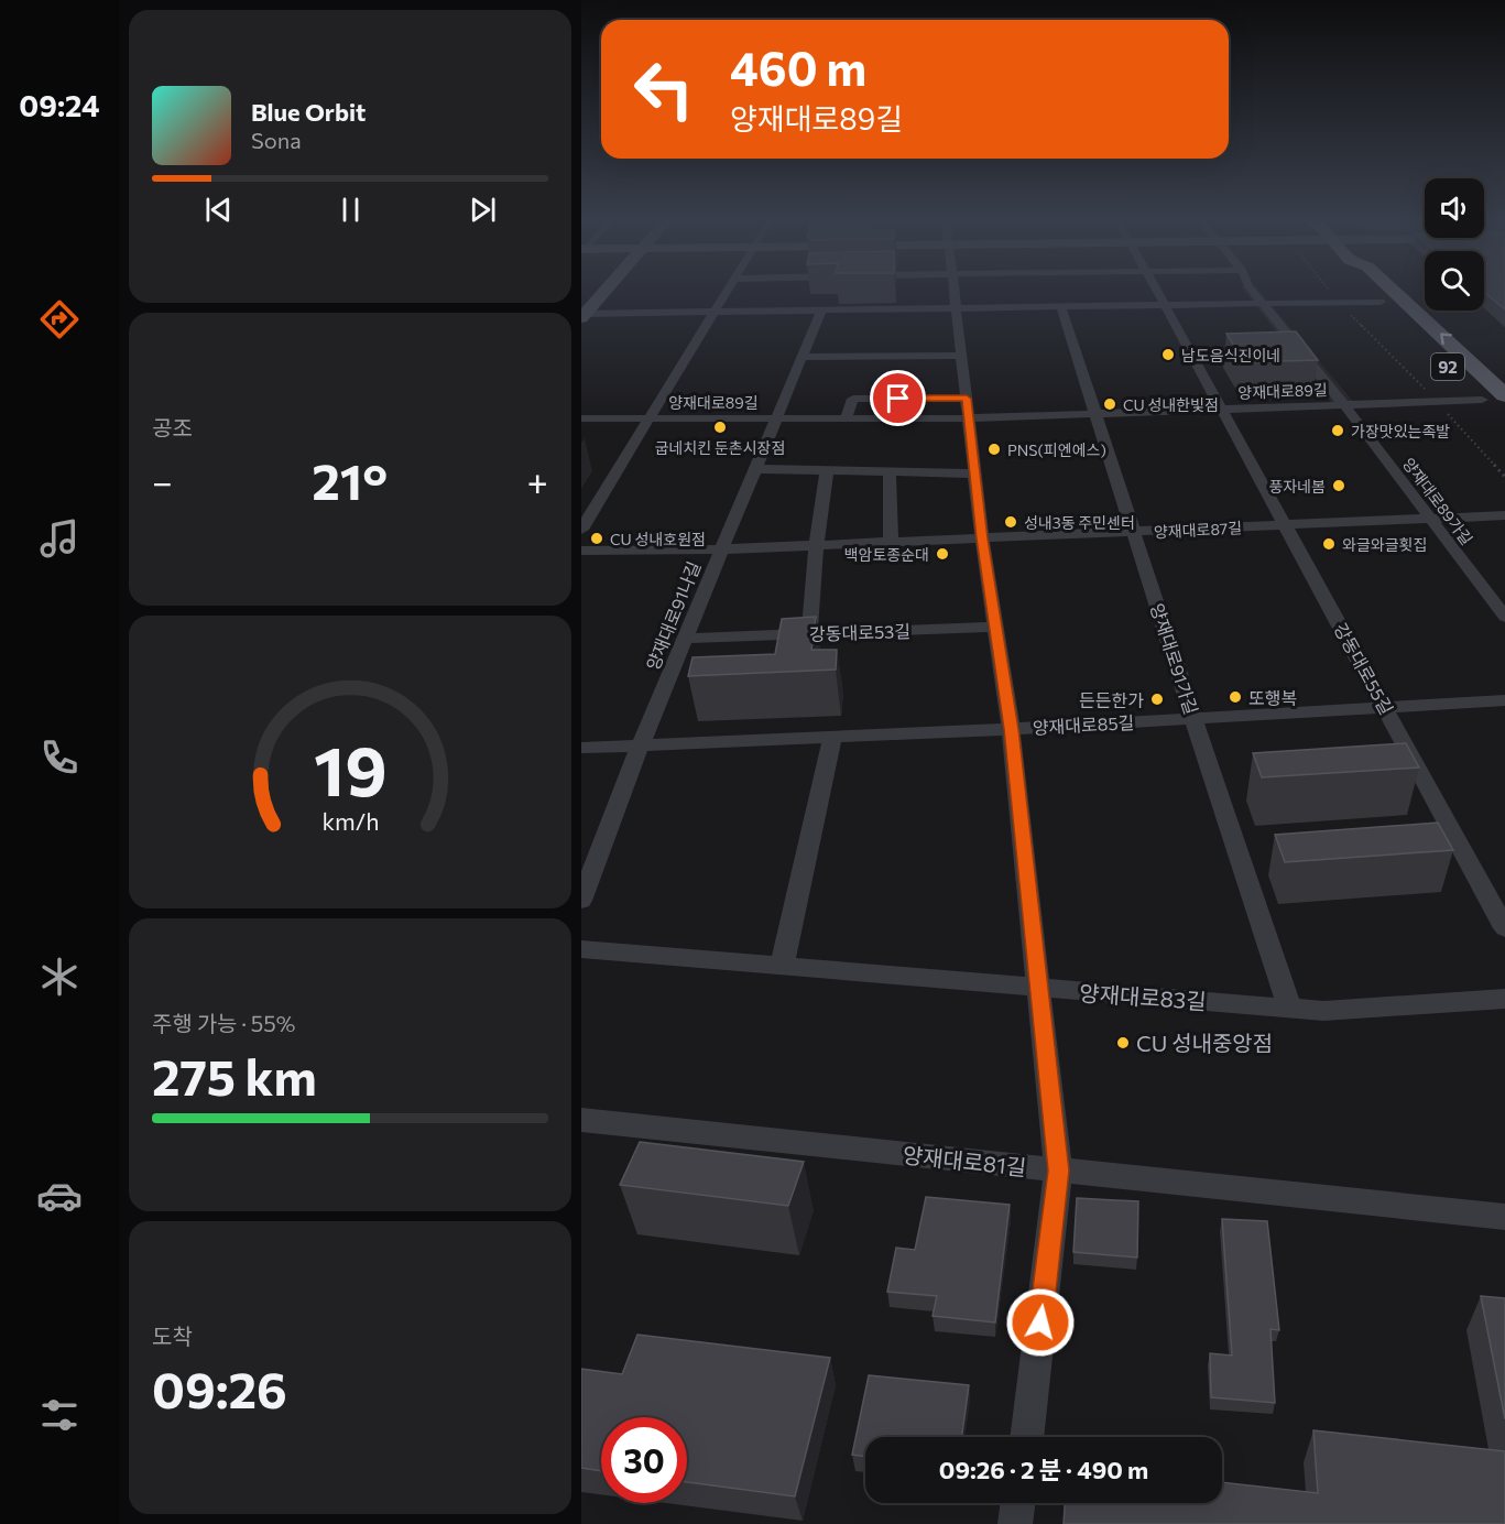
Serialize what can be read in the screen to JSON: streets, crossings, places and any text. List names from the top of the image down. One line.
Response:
{"streets":{"main road":["92"],"street":["양재대로89길","양재대로89가길","양재대로87길","양재대로91나길","강동대로53길","양재대로91가길","강동대로55길","양재대로85길","양재대로83길","양재대로81길"]},"crossings":[["92","양재대로89길"],["양재대로89길","양재대로89가길"],["양재대로89길","양재대로91나길"],["양재대로89길","양재대로91가길"],["양재대로89길","강동대로55길"],["양재대로89가길","양재대로87길"],["양재대로87길","양재대로91나길"],["양재대로87길","양재대로91가길"],["양재대로87길","강동대로55길"],["양재대로91나길","강동대로53길"],["양재대로91나길","양재대로85길"],["양재대로91가길","양재대로85길"],["양재대로91가길","양재대로83길"],["강동대로55길","양재대로85길"]],"places":["남도음식진이네","CU 성내한빛점","굽네치킨 둔촌시장점","가장맛있는족발","PNS(피엔에스)","풍자네봄","성내3동 주민센터","CU 성내호원점","와글와글횟집","백암토종순대","또행복","든든한가","CU 성내중앙점"],"page":{"tabs":"09:24","turn":["460 m","양재대로89길"],"song":["Blue Orbit","Sona"],"tile":["공조",["주행 가능 · 55%","275 km"],["도착","09:26"]],"heat":["−","21°","+"],"limit":"30","trip":"09:26 · 2 분 · 490 m","gauge":["19","km/h"]}}
